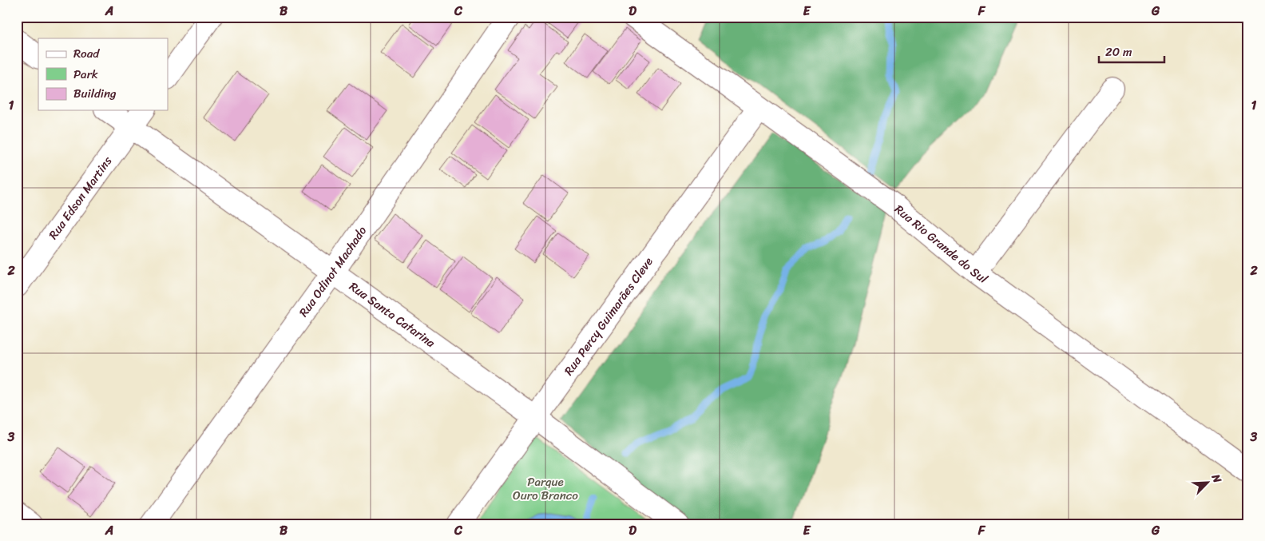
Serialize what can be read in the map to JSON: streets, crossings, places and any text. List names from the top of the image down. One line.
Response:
{"streets":{"street":["Rua Edson Martins","Rua Rio Grande do Sul","Rua Odinot Machado","Rua Santa Catarina","Rua Percy Guimarães Cleve"]},"crossings":[["Rua Edson Martins","Rua Santa Catarina"],["Rua Rio Grande do Sul","Rua Percy Guimarães Cleve"],["Rua Odinot Machado","Rua Santa Catarina"],["Rua Santa Catarina","Rua Percy Guimarães Cleve"]],"parks":["Parque Ouro Branco"],"legend":["Road","Park","Building"],"scale_bar":"20 m","north":"top right","grid":{"columns":["A","B","C","D","E","F","G"],"rows":["1","2","3"]}}
